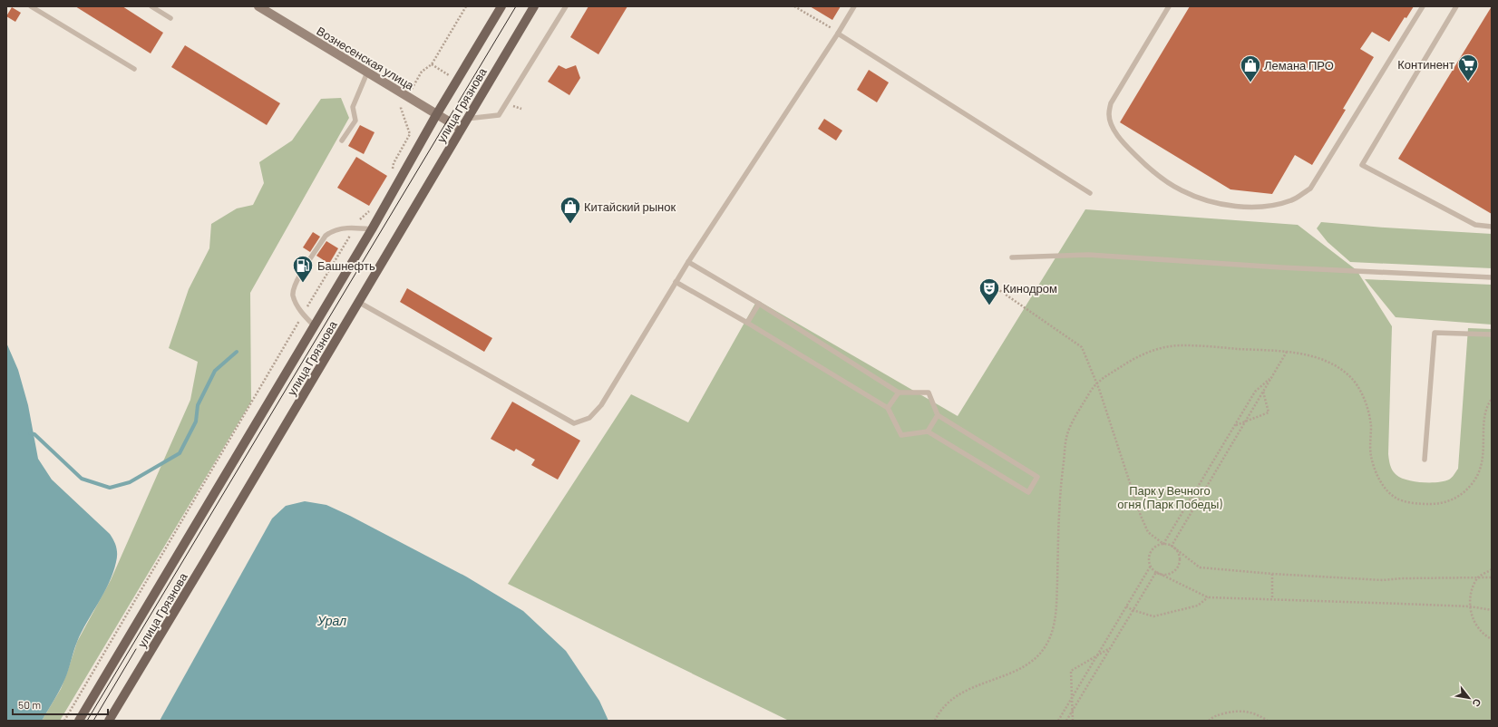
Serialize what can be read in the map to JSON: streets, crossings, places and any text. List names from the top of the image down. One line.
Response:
{"streets":{"main road":["улица Грязнова"],"street":["Вознесенская улица"]},"crossings":[["Вознесенская улица","улица Грязнова"]],"water":["Урал"],"parks":["Парк у Вечного огня (Парк Победы)"],"places":{"supermarket":["Континент"],"shop":["Лемана ПРО","Китайский рынок"],"fuel station":["Башнефть"],"theatre":["Кинодром"]},"scale_bar":"50 m","north":"bottom right"}
